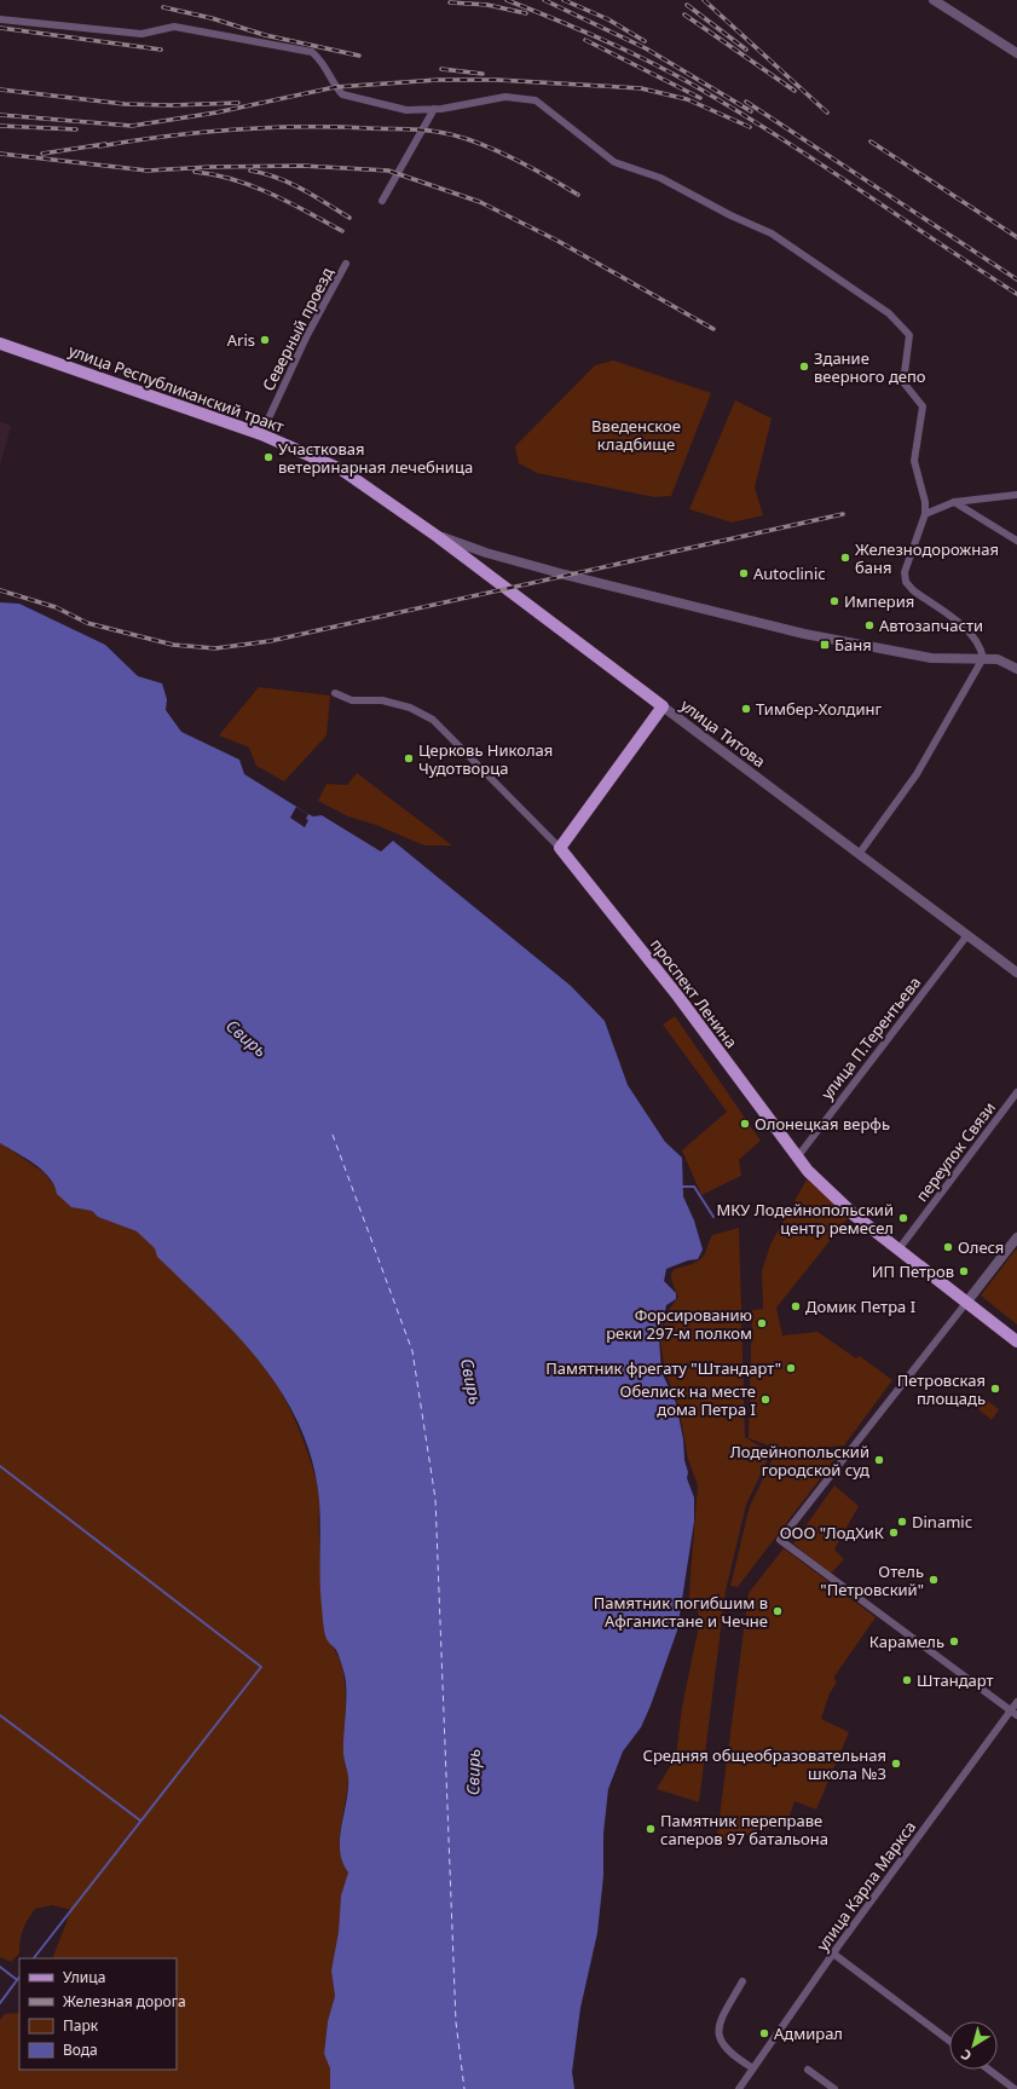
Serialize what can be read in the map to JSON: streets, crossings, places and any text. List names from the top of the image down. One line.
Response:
{"streets":{"main road":["улица Республиканский тракт","улица Титова","проспект Ленина"],"street":["Северный проезд","улица П.Терентьева","переулок Связи","улица Карла Маркса"]},"crossings":[["Северный проезд","улица Республиканский тракт"],["улица Республиканский тракт","улица Титова"],["улица Титова","улица П.Терентьева"],["проспект Ленина","улица П.Терентьева"],["проспект Ленина","переулок Связи"]],"water":["Свирь"],"parks":["Введенское кладбище"],"places":{"other":["Aris","Здание веерного депо","Участковая ветеринарная лечебница","Железнодорожная баня","Autoclinic","Империя","Автозапчасти","Тимбер-Холдинг","Церковь Николая Чудотворца","Олонецкая верфь","МКУ Лодейнопольский центр ремесел","Олеся","ИП Петров","Домик Петра I","Форсированию реки 297-м полком","Памятник фрегату \"Штандарт\"","Петровская площадь","Обелиск на месте дома Петра I","Лодейнопольский городской суд","Dinamic","ООО \"ЛодХиК","Отель \"Петровский\"","Памятник погибшим в Афганистане и Чечне","Карамель","Штандарт","Средняя общеобразовательная школа №3","Памятник переправе саперов 97 батальона","Адмирал"],"transit":["Баня"]},"legend":["Улица","Железная дорога","Парк","Вода"],"north":"bottom left"}
